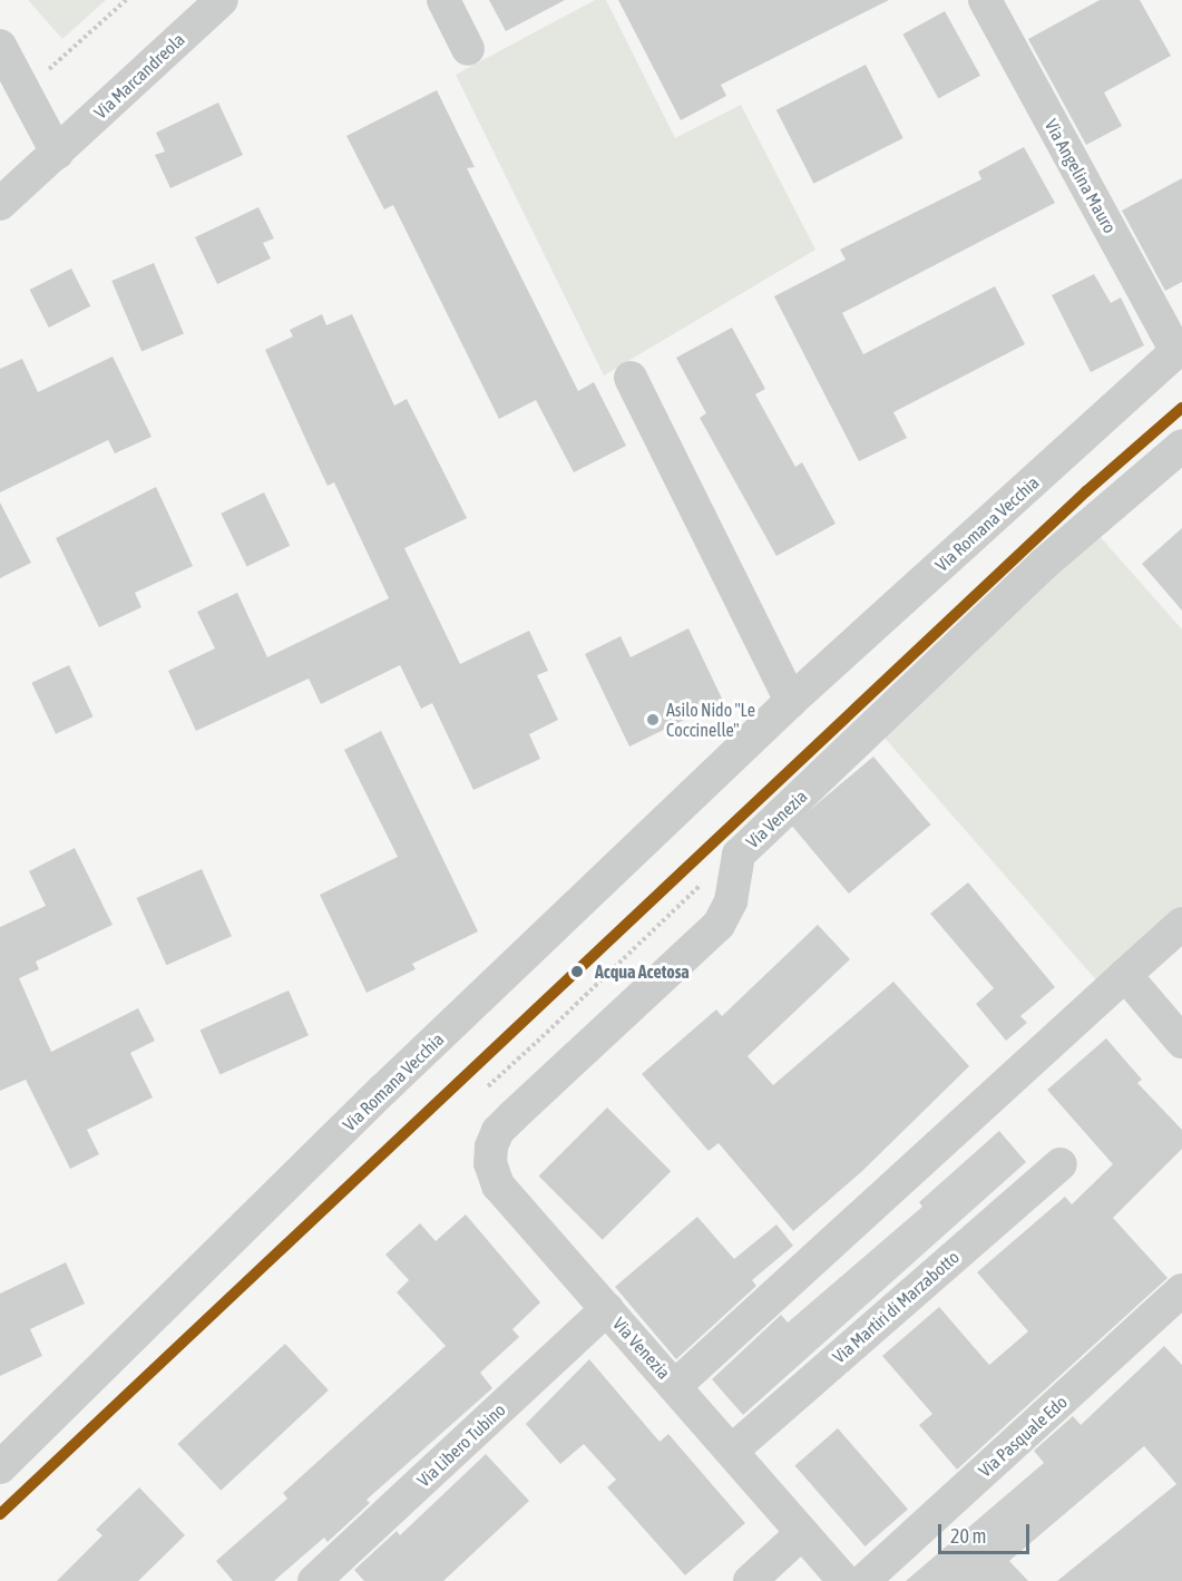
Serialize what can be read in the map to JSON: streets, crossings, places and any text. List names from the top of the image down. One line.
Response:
{"streets":{"street":["Via Marcandreola","Via Angelina Mauro","Via Romana Vecchia","Via Venezia","Via Martiri di Marzabotto","Via Pasquale Edo","Via Libero Tubino"]},"crossings":[["Via Angelina Mauro","Via Romana Vecchia"],["Via Venezia","Via Martiri di Marzabotto"],["Via Venezia","Via Libero Tubino"]],"places":["Asilo Nido \"Le Coccinelle\"","Acqua Acetosa"],"scale_bar":"20 m"}
